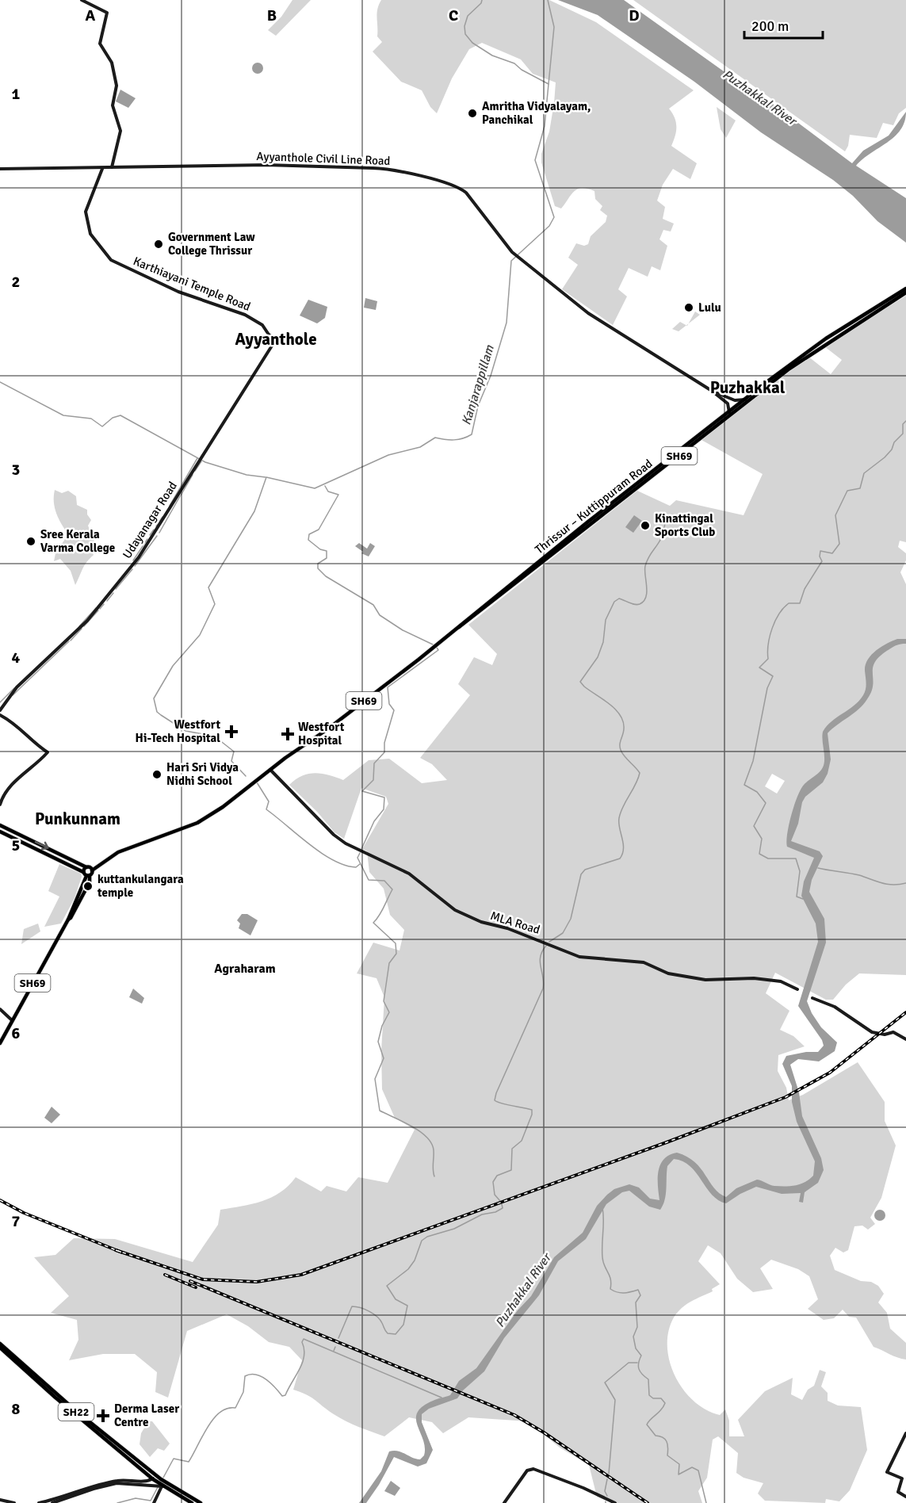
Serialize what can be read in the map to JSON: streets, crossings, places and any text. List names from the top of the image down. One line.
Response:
{"streets":{"main road":["SH69","Thrissur – Kuttippuram Road","SH22"],"street":["Ayyanthole Civil Line Road","Karthiayani Temple Road","Udayanagar Road","MLA Road"]},"crossings":[["Ayyanthole Civil Line Road","Karthiayani Temple Road"],["Ayyanthole Civil Line Road","Thrissur – Kuttippuram Road"],["Karthiayani Temple Road","Udayanagar Road"],["SH69","Thrissur – Kuttippuram Road"],["Thrissur – Kuttippuram Road","MLA Road"]],"districts":["Ayyanthole","Puzhakkal","Punkunnam","Agraharam"],"water":["Puzhakkal River","Kanjarappillam"],"places":{"other":["Amritha Vidyalayam, Panchikal","Government Law College Thrissur","Lulu","Kinattingal Sports Club","Sree Kerala Varma College","Hari Sri Vidya Nidhi School","kuttankulangara temple"],"health":["Westfort Hi-Tech Hospital","Westfort Hospital","Derma Laser Centre"]},"scale_bar":"200 m","grid":{"columns":["A","B","C","D"],"rows":["1","2","3","4","5","6","7","8"]}}
